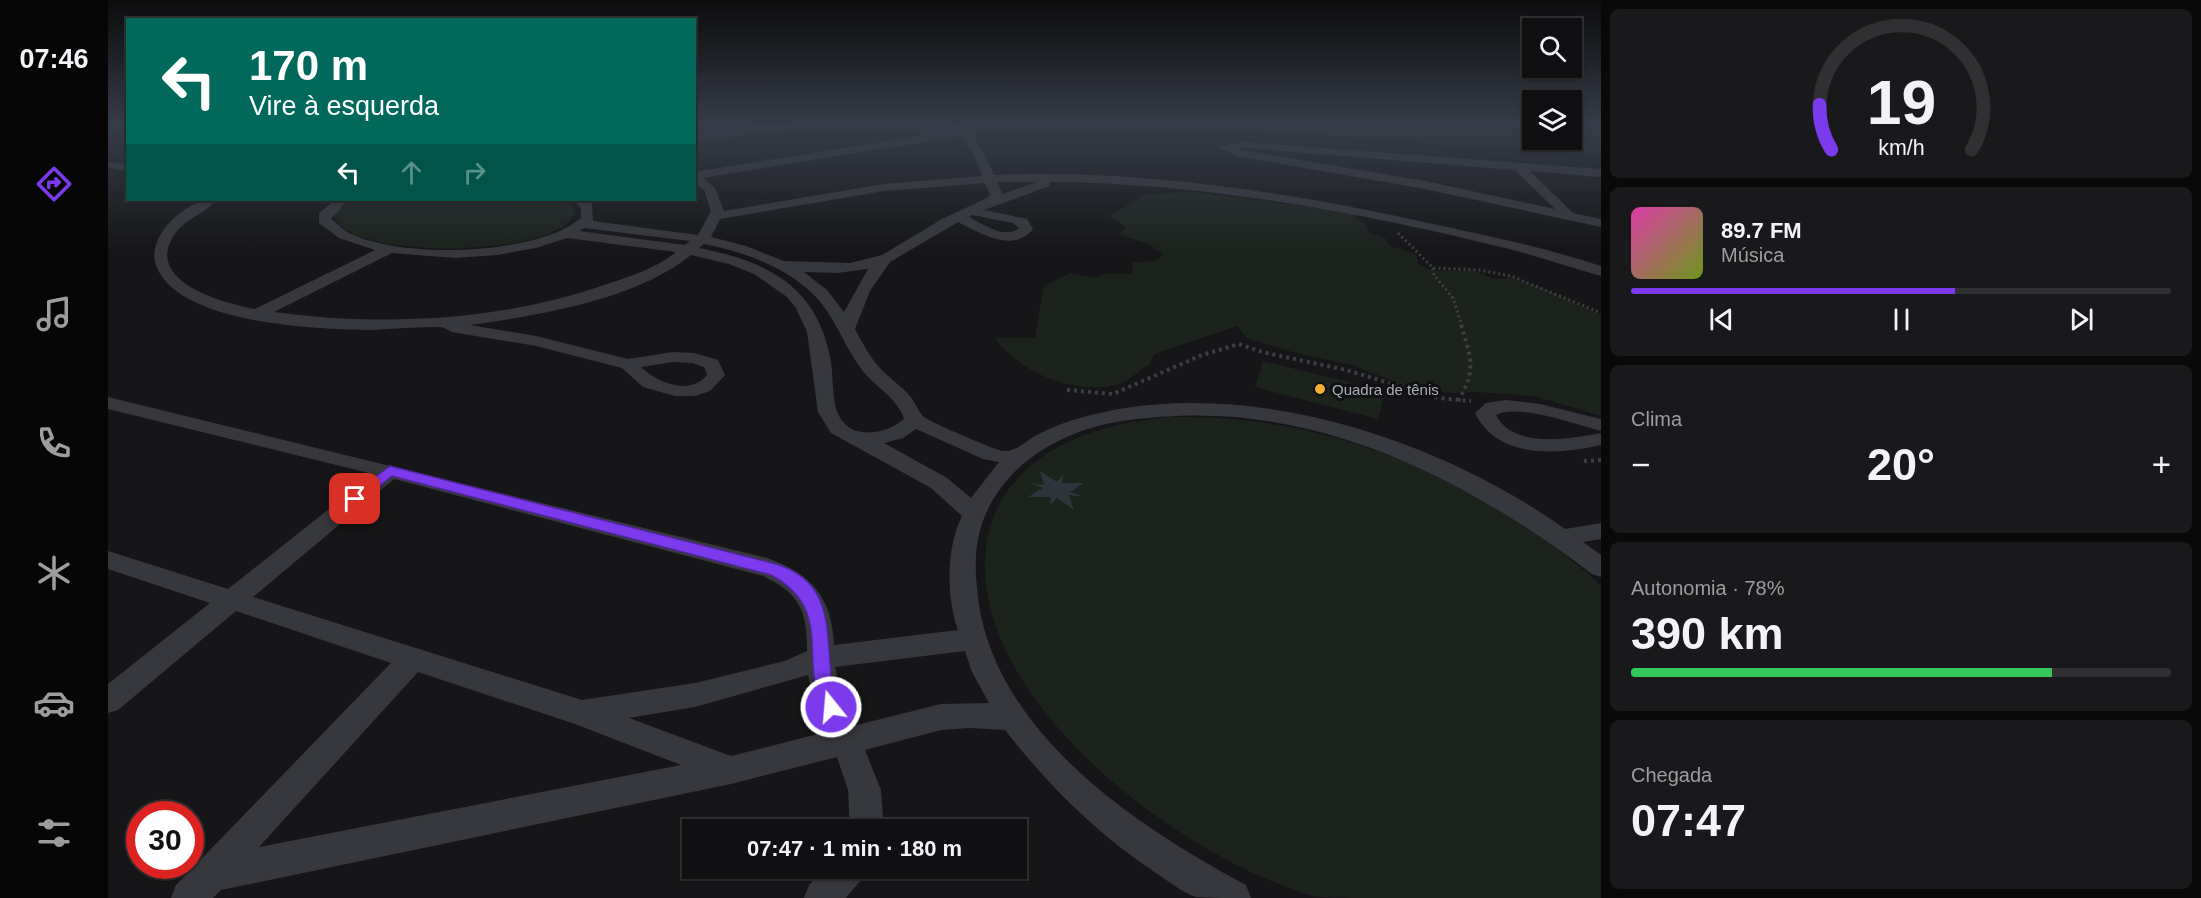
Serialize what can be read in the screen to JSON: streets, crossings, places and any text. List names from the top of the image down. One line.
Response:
{"places":["Quadra de tênis"],"page":{"tabs":"07:46","turn":["170 m","Vire à esquerda"],"song":["89.7 FM","Música"],"tile":["Clima",["Autonomia · 78%","390 km"],["Chegada","07:47"]],"heat":["−","20°","+"],"limit":"30","trip":"07:47 · 1 min · 180 m","gauge":["19","km/h"]}}
